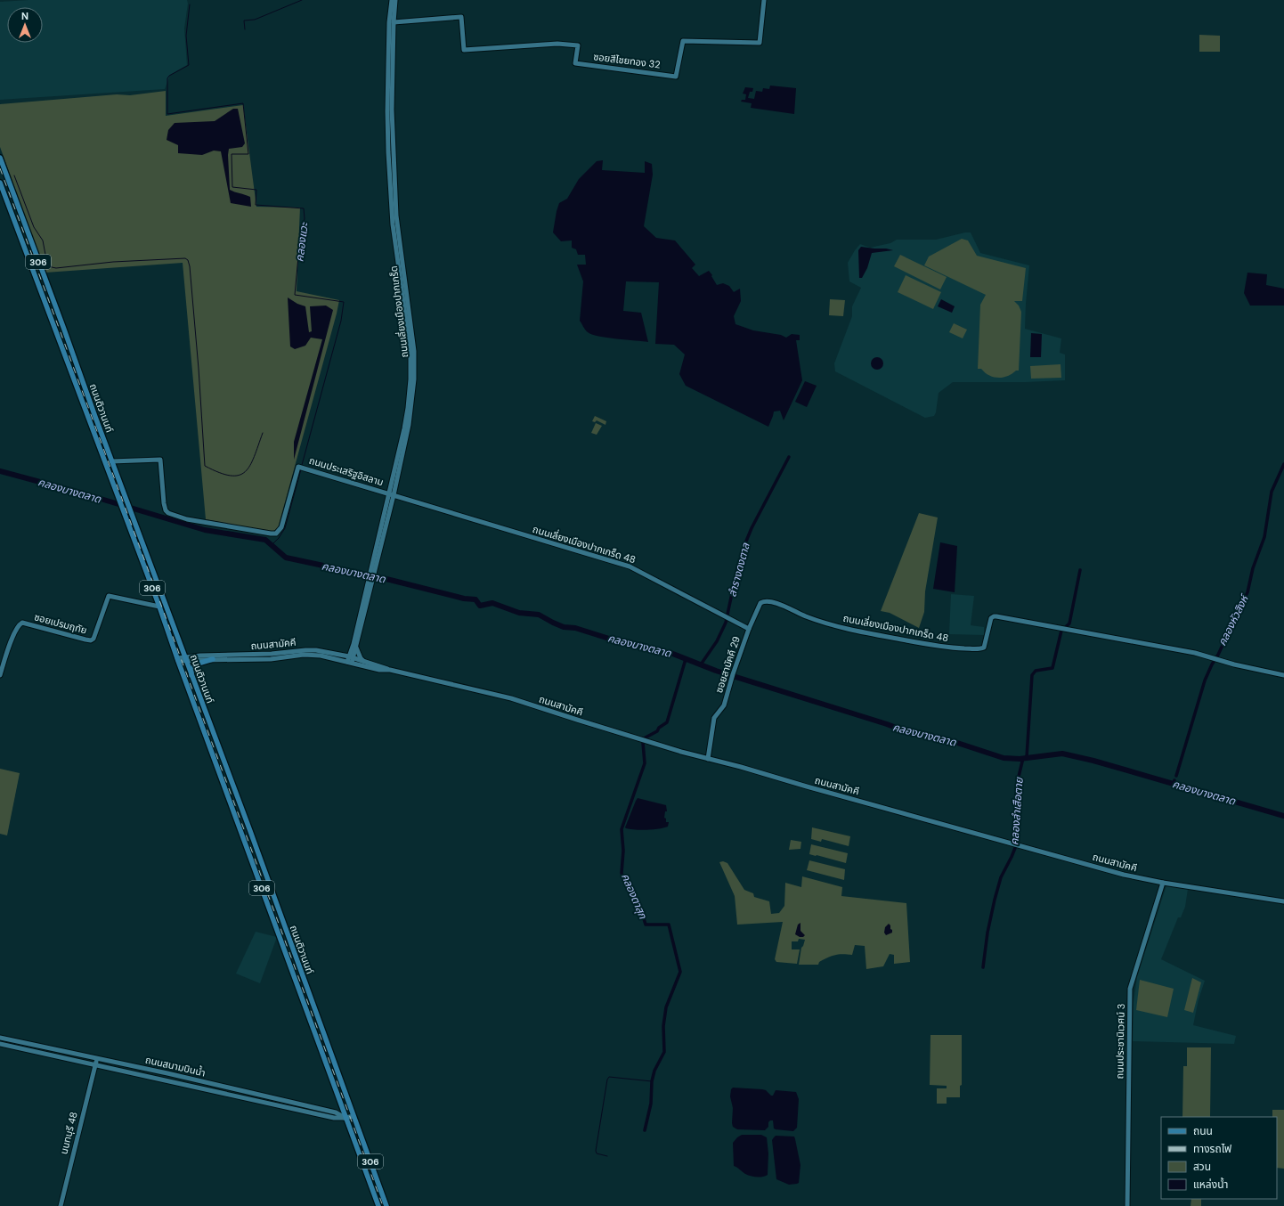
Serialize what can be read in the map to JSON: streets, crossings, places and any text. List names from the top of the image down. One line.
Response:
{"streets":{"main road":["ซอยสีไชยทอง 32","306","ถนนเลี่ยงเมืองปากเกร็ด","ถนนติวานนท์","ถนนประเสริฐอิสลาม","ถนนเลี่ยงเมืองปากเกร็ด 48","ซอยเปรมฤทัย","ถนนสามัคคี","ซอยสามัคคี 29","ถนนประชานิเวศน์ 3","ถนนสนามบินน้ำ","นนทบุรี 48"]},"crossings":[["ซอยสีไชยทอง 32","ถนนเลี่ยงเมืองปากเกร็ด"],["ถนนเลี่ยงเมืองปากเกร็ด","ถนนประเสริฐอิสลาม"],["ถนนเลี่ยงเมืองปากเกร็ด","ถนนเลี่ยงเมืองปากเกร็ด 48"],["ถนนเลี่ยงเมืองปากเกร็ด","ถนนสามัคคี"],["ถนนติวานนท์","ถนนประเสริฐอิสลาม"],["ถนนติวานนท์","ซอยเปรมฤทัย"],["ถนนติวานนท์","ถนนสามัคคี"],["ถนนติวานนท์","ถนนสนามบินน้ำ"],["ถนนประเสริฐอิสลาม","ถนนเลี่ยงเมืองปากเกร็ด 48"],["ถนนเลี่ยงเมืองปากเกร็ด 48","ซอยสามัคคี 29"],["ถนนสามัคคี","ซอยสามัคคี 29"],["ถนนสามัคคี","ถนนประชานิเวศน์ 3"],["ถนนสนามบินน้ำ","นนทบุรี 48"]],"water":["คลองแวะ","คลองบางตลาด","ลำรางดงตาล","คลองหัวสิงห์","คลองลำเสือตาย","คลองตาสุก"],"legend":["ถนน","ทางรถไฟ","สวน","แหล่งน้ำ"],"north":"top"}
